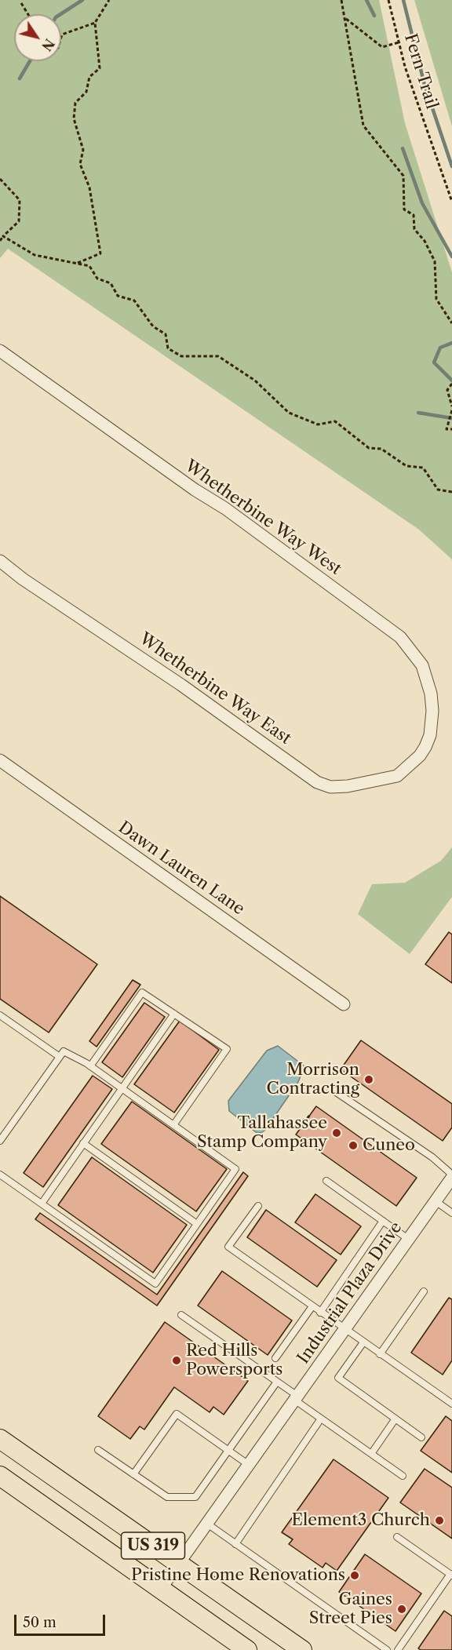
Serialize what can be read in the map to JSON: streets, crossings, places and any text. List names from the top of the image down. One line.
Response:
{"streets":{"main road":["US 319"],"street":["Whetherbine Way West","Whetherbine Way East","Dawn Lauren Lane","Industrial Plaza Drive"],"path":["Fern Trail"]},"crossings":[["Whetherbine Way West","Whetherbine Way East"],["Industrial Plaza Drive","US 319"]],"places":["Morrison Contracting","Tallahassee Stamp Company","Cuneo","Red Hills Powersports","Element3 Church","Pristine Home Renovations","Gaines Street Pies"],"scale_bar":"50 m","north":"bottom right"}
